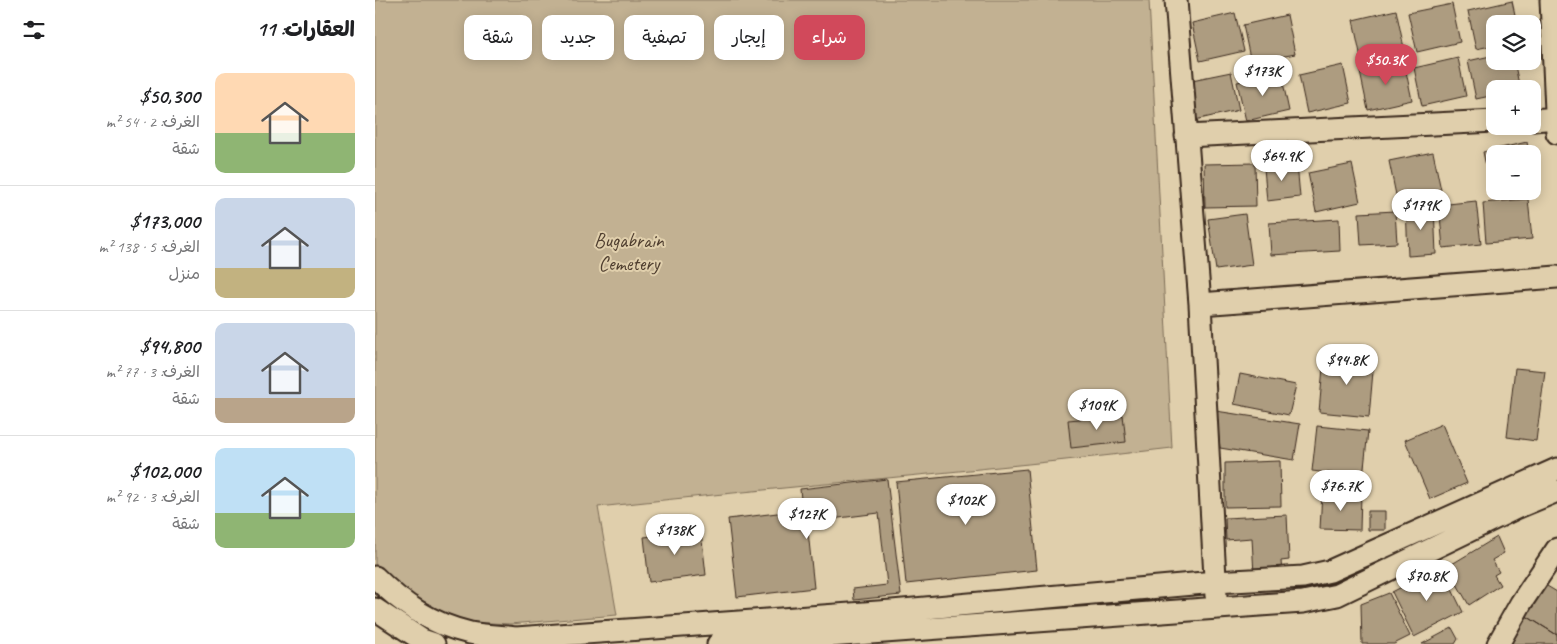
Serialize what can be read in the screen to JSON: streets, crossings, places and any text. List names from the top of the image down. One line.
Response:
{"parks":["Bugabrain Cemetery"],"page":{"heading":"العقارات: 11","map_buttons":["+","−"],"chip":["شراء","إيجار","تصفية","جديد","شقة"],"price":["$50.3K","$173K","$64.9K","$179K","$94.8K","$109K","$76.7K","$102K","$127K","$138K","$70.8K"],"list":[{"name":"$50,300","note":"الغرف: 2 · 54 m² · شقة"},{"name":"$173,000","note":"الغرف: 5 · 138 m² · منزل"},{"name":"$94,800","note":"الغرف: 3 · 77 m² · شقة"},{"name":"$102,000","note":"الغرف: 3 · 92 m² · شقة"}]}}
